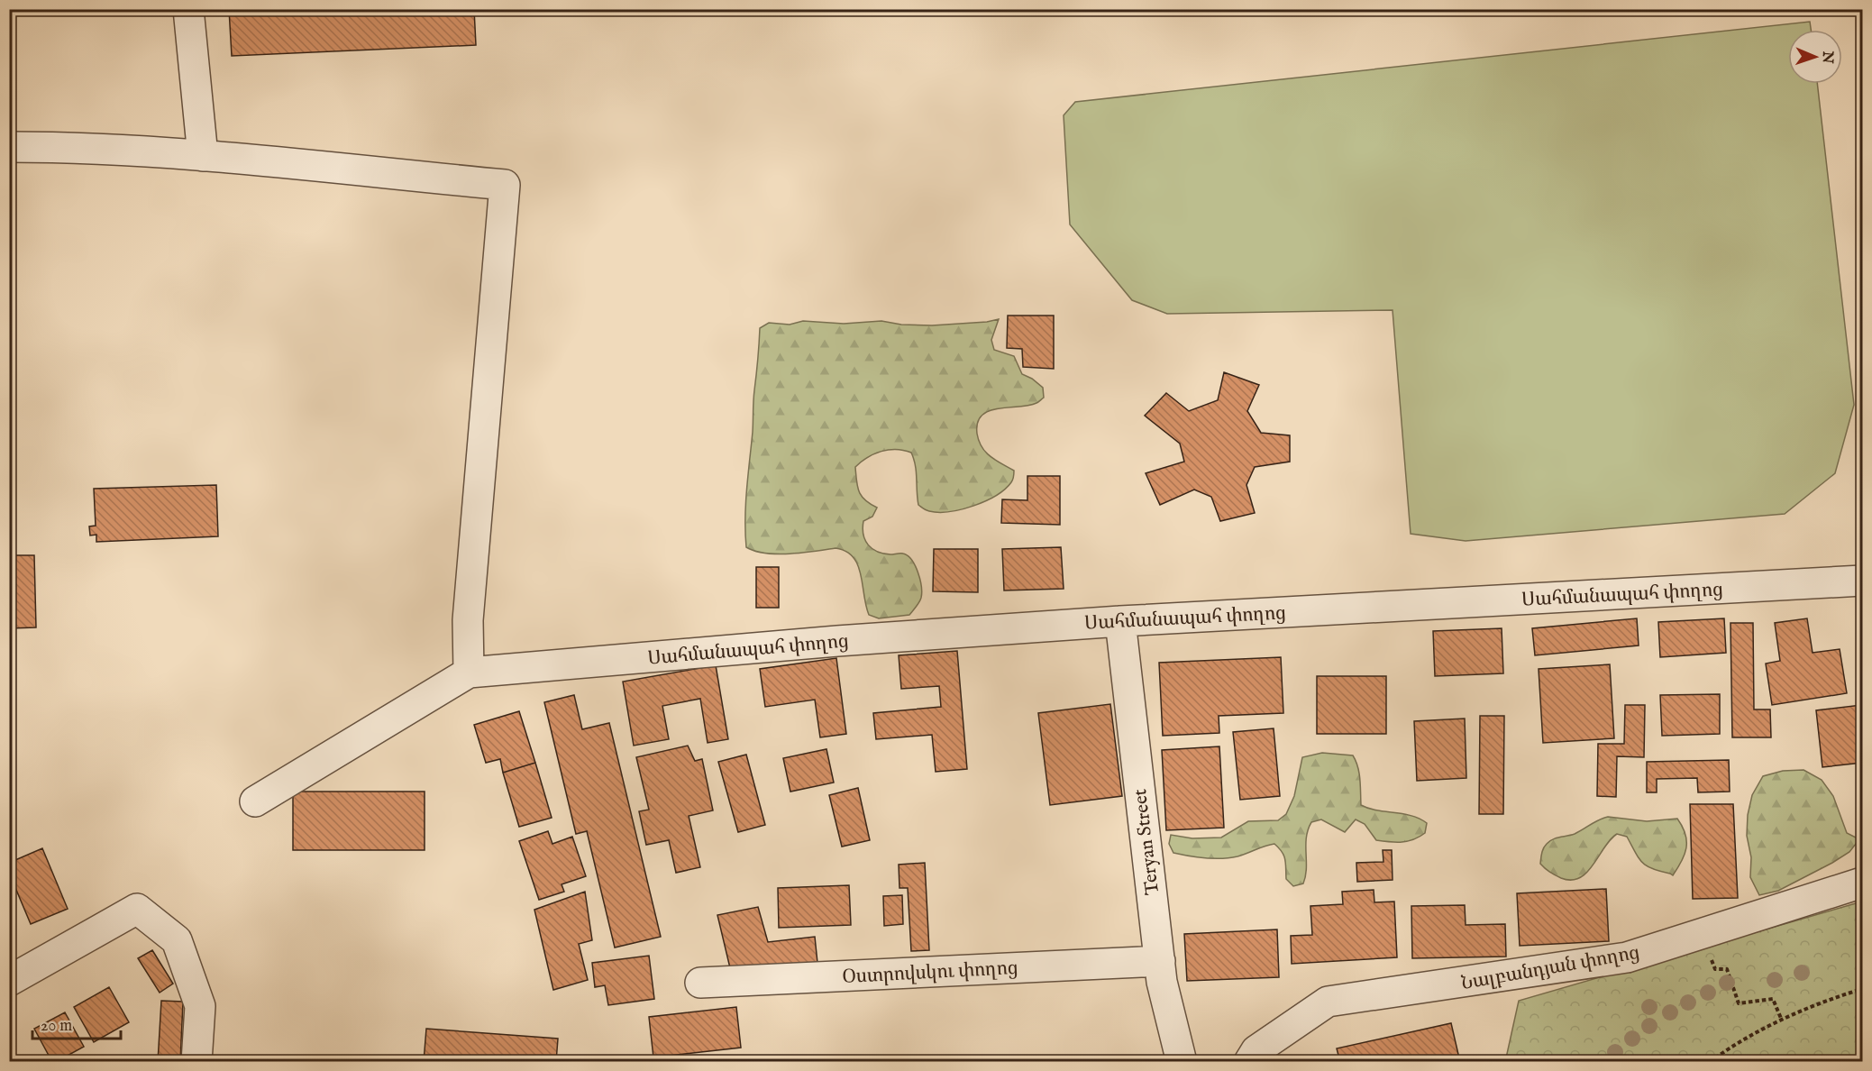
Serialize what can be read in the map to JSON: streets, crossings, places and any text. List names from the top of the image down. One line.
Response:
{"streets":{"street":["Սահմանապահ փողոց","Teryan Street","Նալբանդյան փողոց","Օստրովսկու փողոց"]},"crossings":[["Սահմանապահ փողոց","Teryan Street"],["Teryan Street","Օստրովսկու փողոց"]],"scale_bar":"20 m","north":"right"}
